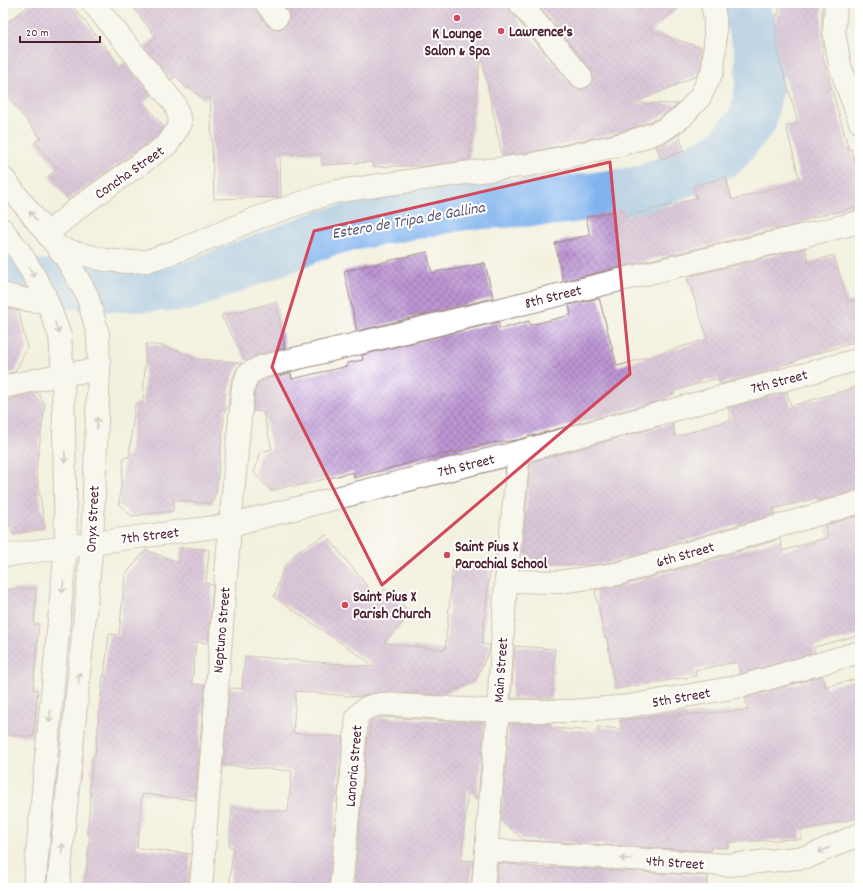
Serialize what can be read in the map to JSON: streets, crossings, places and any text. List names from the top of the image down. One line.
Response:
{"streets":{"street":["Concha Street","8th Street","7th Street","Onyx Street","6th Street","Neptuno Street","Main Street","5th Street","Lanoria Street","4th Street"]},"crossings":[["Concha Street","Onyx Street"],["8th Street","Neptuno Street"],["7th Street","Onyx Street"],["7th Street","Neptuno Street"],["7th Street","Main Street"],["6th Street","Main Street"],["Main Street","5th Street"],["Main Street","Lanoria Street"],["Main Street","4th Street"],["5th Street","Lanoria Street"]],"one_way":["4th Street"],"water":["Estero de Tripa de Gallina"],"places":["K Lounge Salon & Spa","Lawrence's","Saint Pius X Parochial School","Saint Pius X Parish Church"],"scale_bar":"20 m"}
